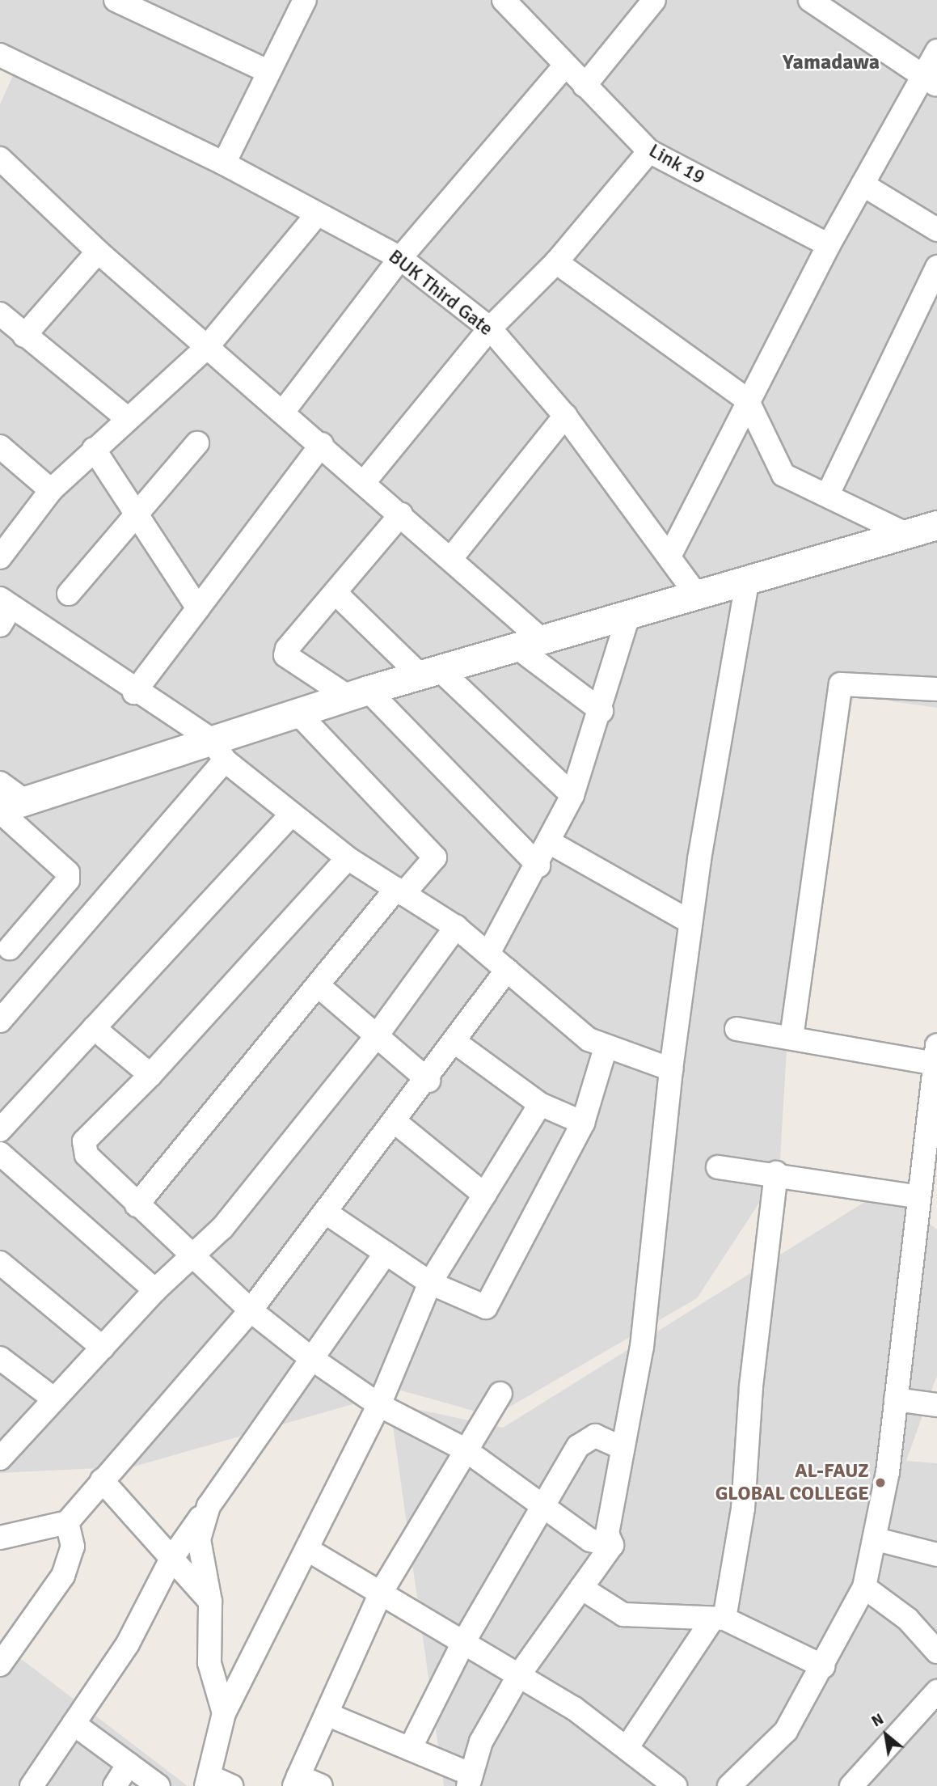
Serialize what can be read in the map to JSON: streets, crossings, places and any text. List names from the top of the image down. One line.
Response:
{"streets":{"street":["Link 19","BUK Third Gate"]},"districts":["Yamadawa"],"places":["AL-FAUZ GLOBAL COLLEGE"],"north":"top left"}
